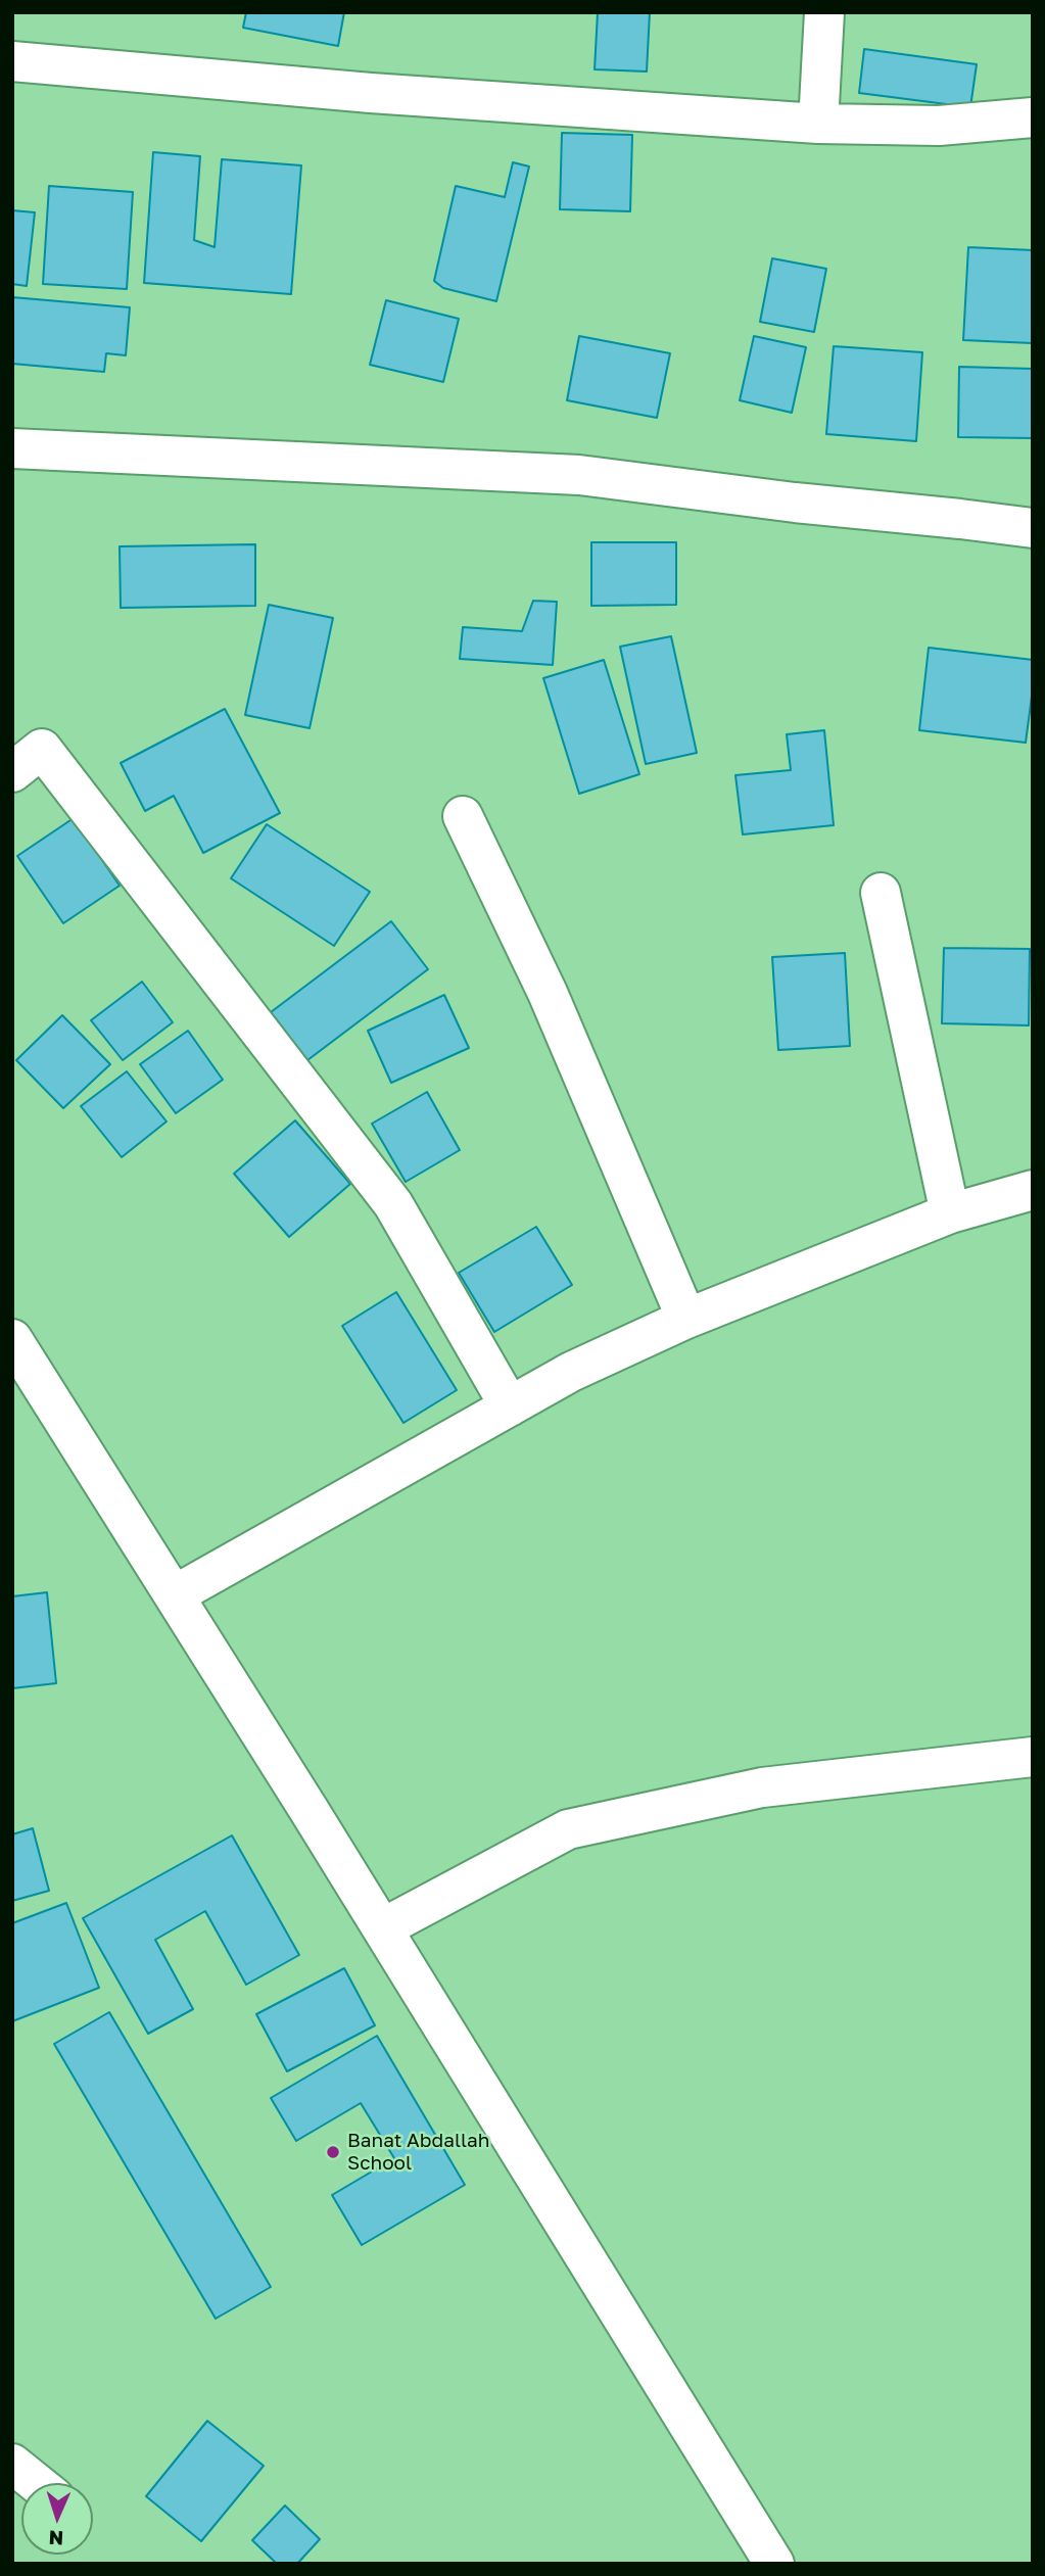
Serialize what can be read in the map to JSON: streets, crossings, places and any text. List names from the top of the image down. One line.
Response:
{"places":["Banat Abdallah School"],"north":"bottom"}
